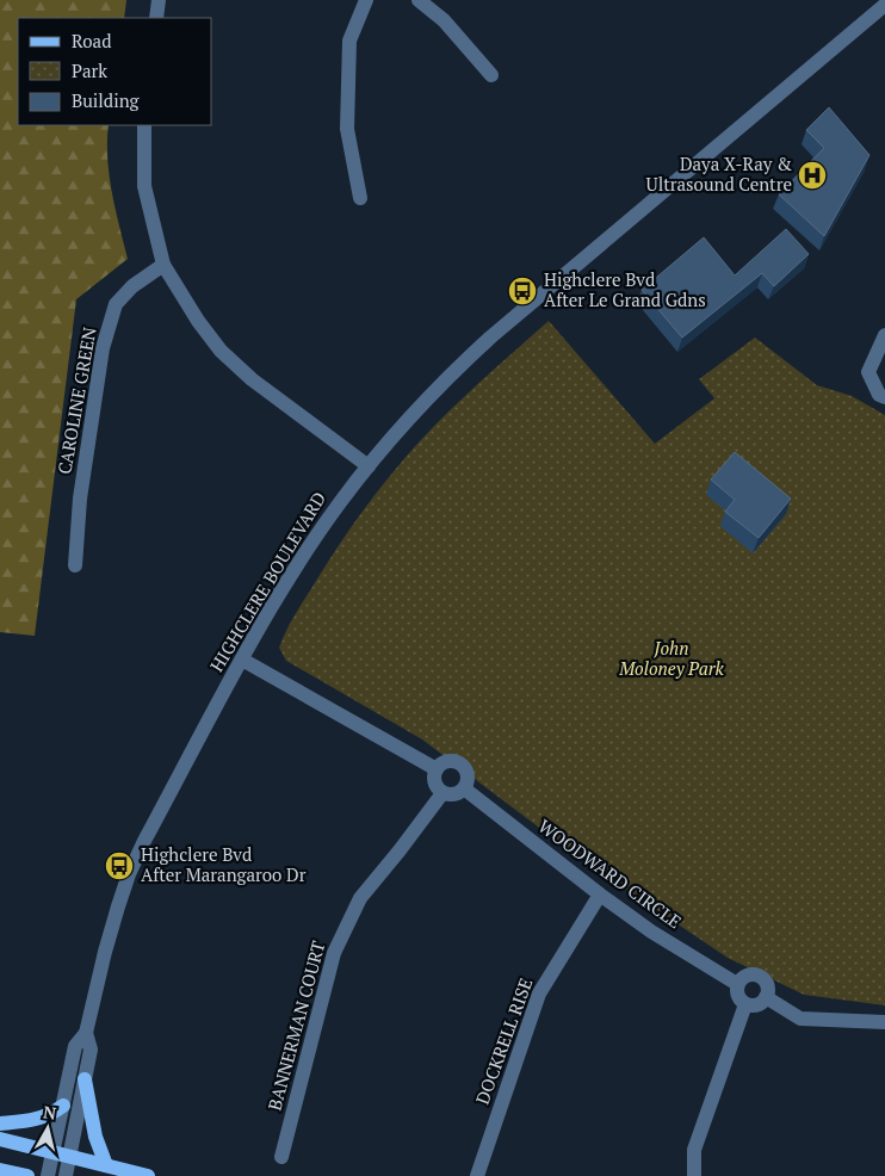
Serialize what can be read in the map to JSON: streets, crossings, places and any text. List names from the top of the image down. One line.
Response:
{"streets":{"street":["CAROLINE GREEN","HIGHCLERE BOULEVARD","WOODWARD CIRCLE","BANNERMAN COURT","DOCKRELL RISE"]},"crossings":[["WOODWARD CIRCLE","BANNERMAN COURT"],["WOODWARD CIRCLE","DOCKRELL RISE"]],"parks":["John Moloney Park"],"places":{"hospital":["Daya X-Ray & Ultrasound Centre"],"bus stop":["Highclere Bvd After Le Grand Gdns","Highclere Bvd After Marangaroo Dr"]},"legend":["Road","Park","Building"],"north":"top"}
